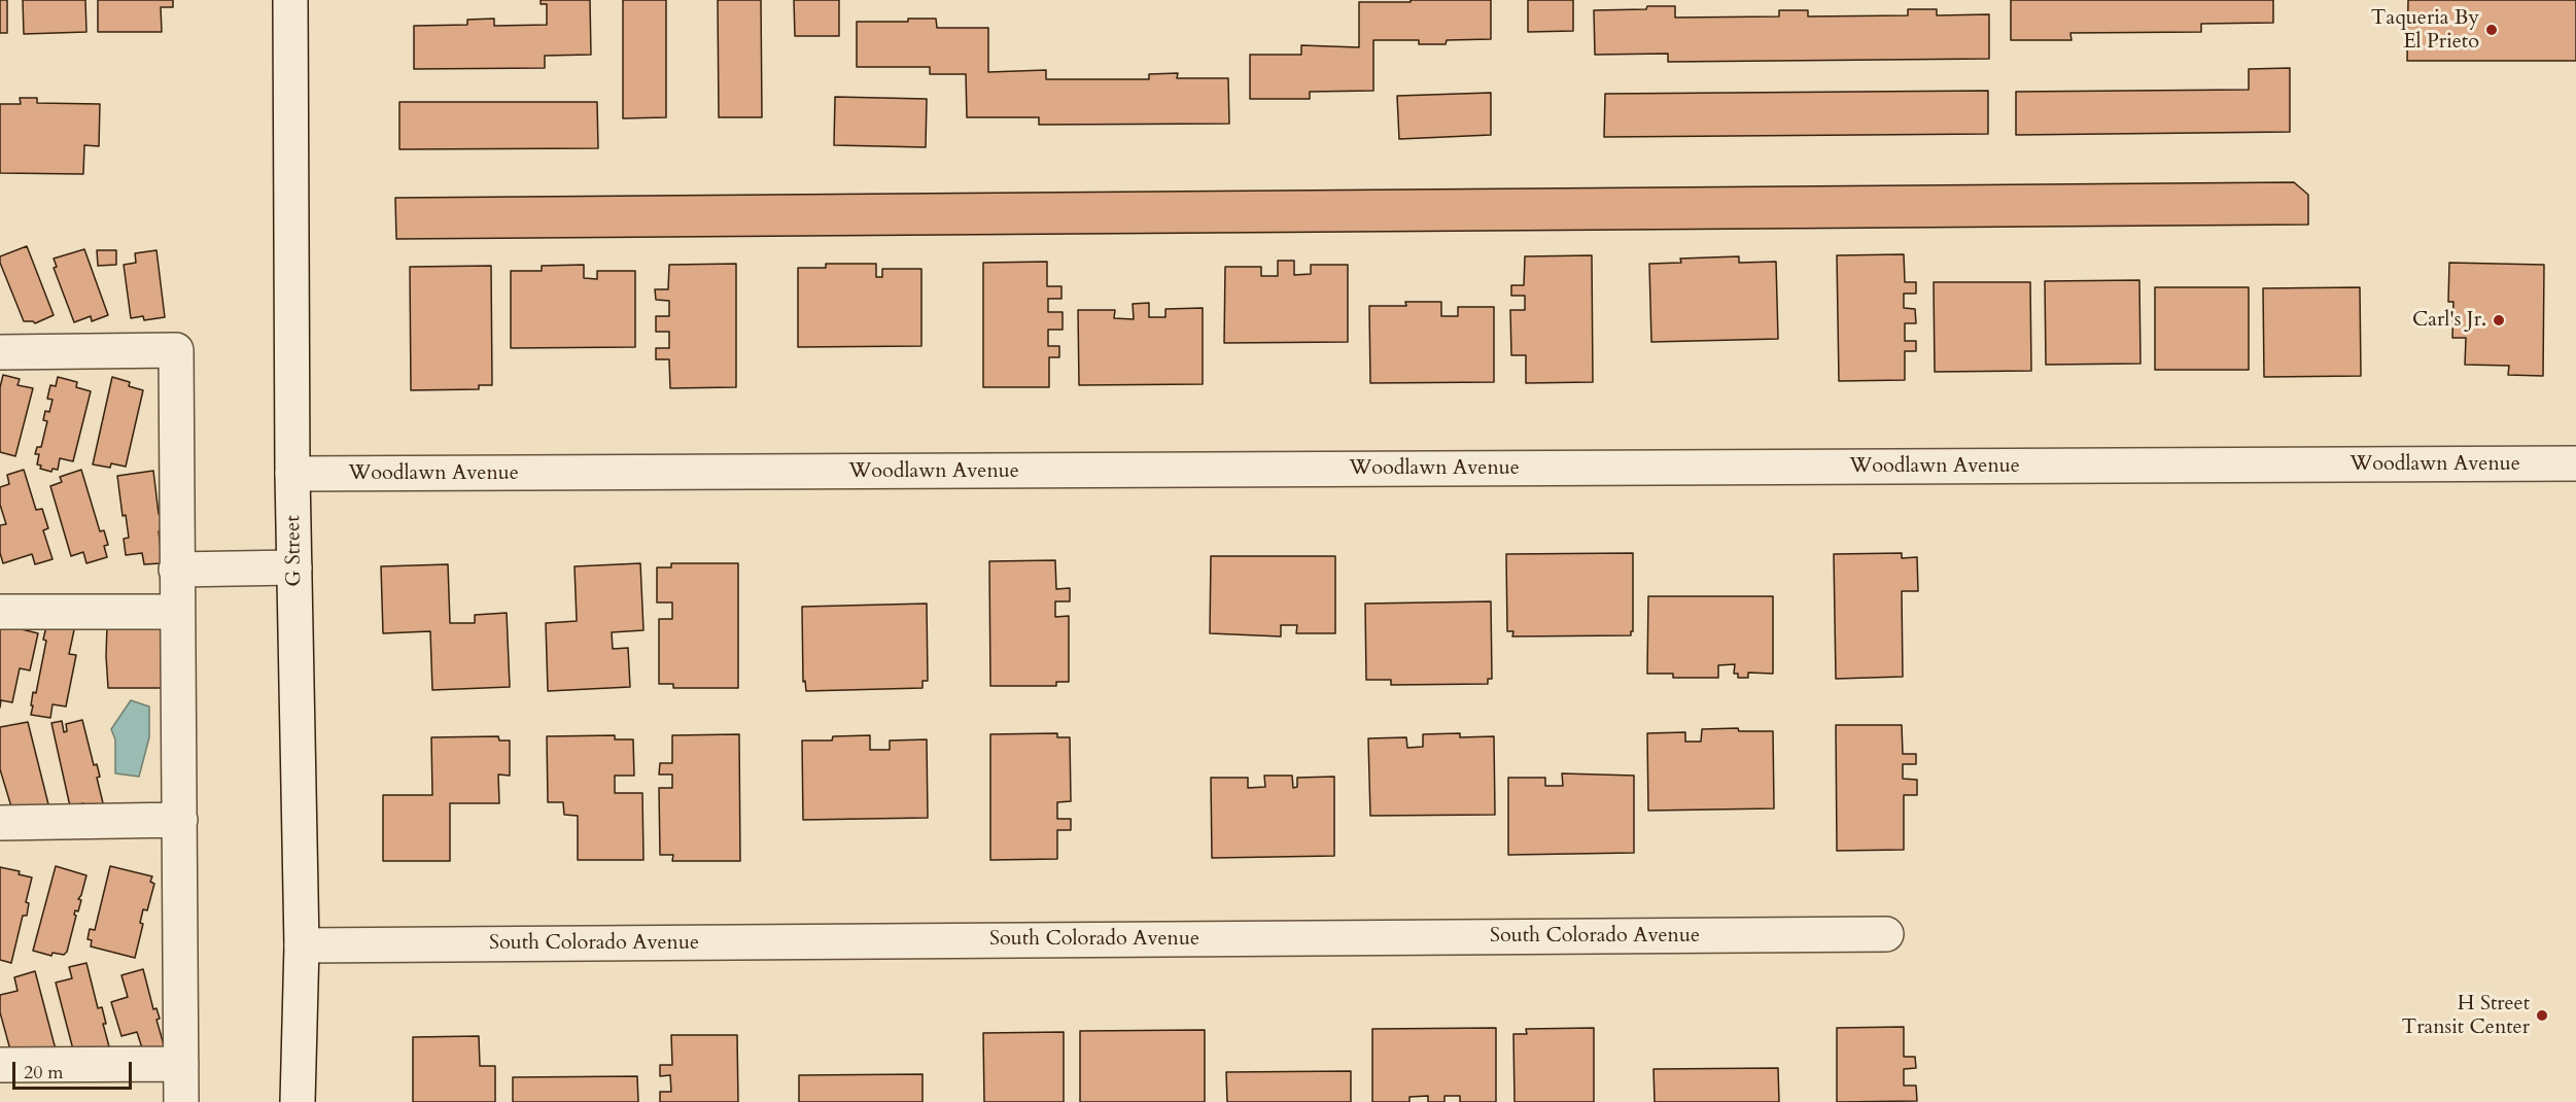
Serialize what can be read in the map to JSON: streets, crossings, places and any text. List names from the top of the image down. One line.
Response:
{"streets":{"street":["Woodlawn Avenue","G Street","South Colorado Avenue"]},"crossings":[["Woodlawn Avenue","G Street"],["G Street","South Colorado Avenue"]],"places":["Taqueria By El Prieto","Carl's Jr.","H Street Transit Center"],"scale_bar":"20 m"}
